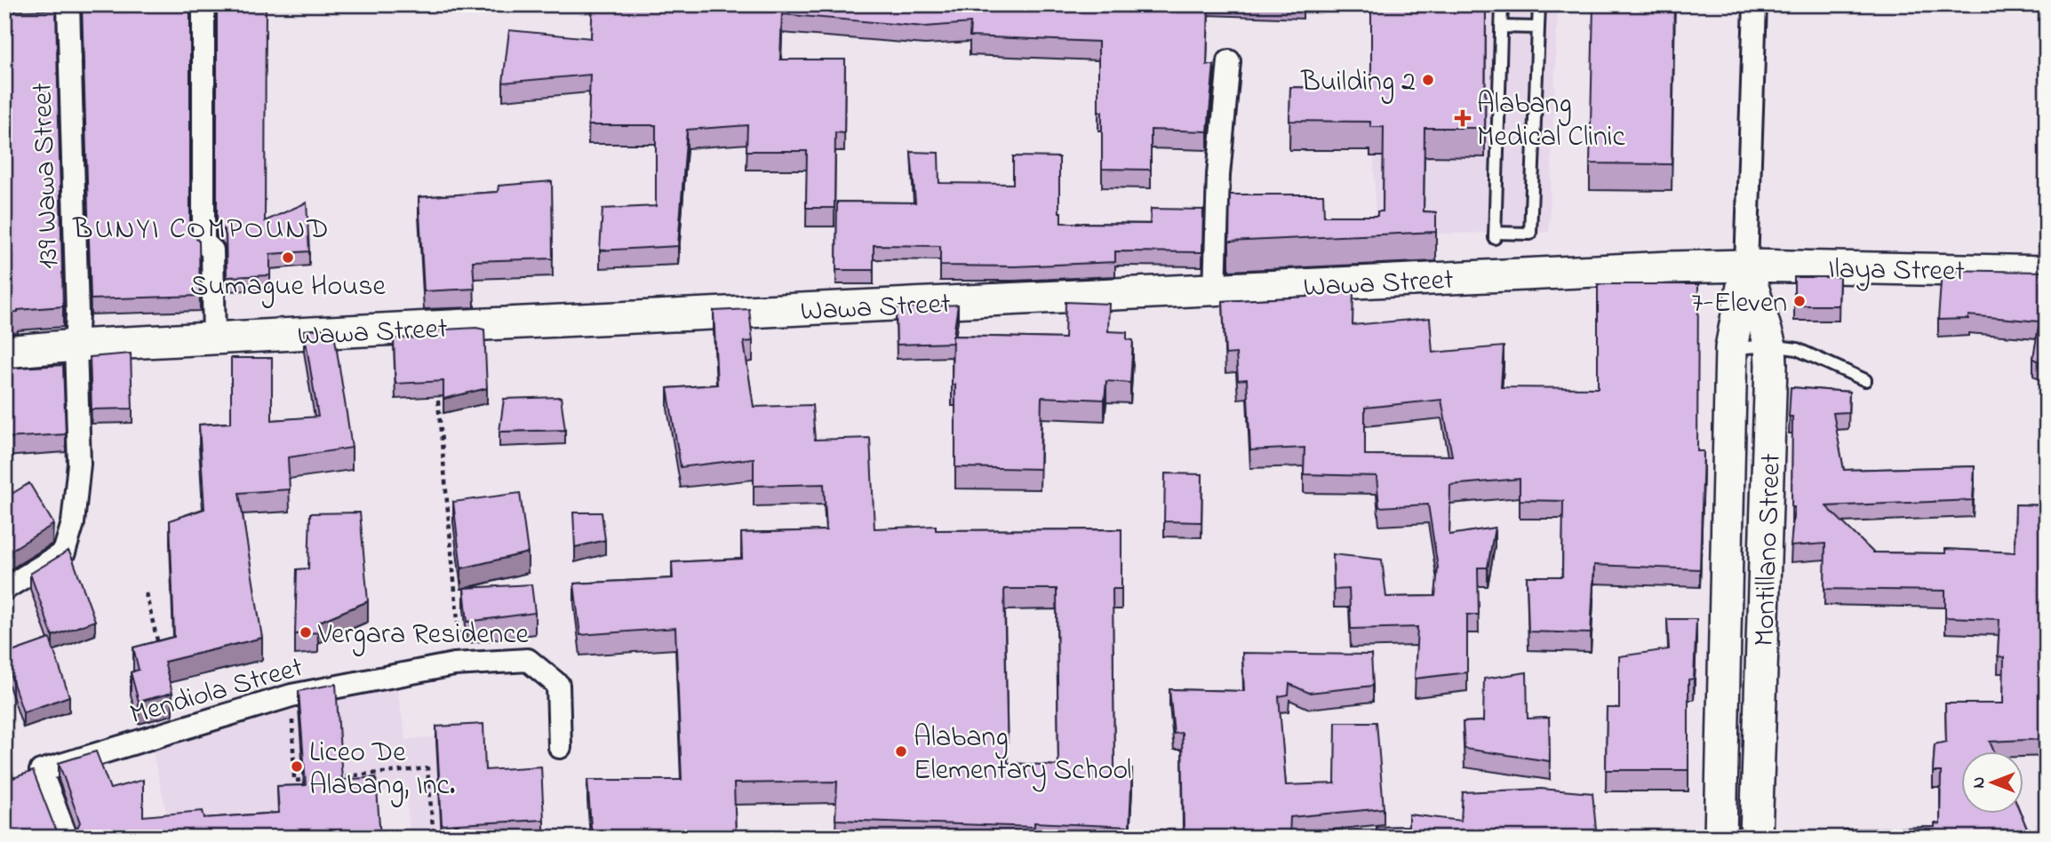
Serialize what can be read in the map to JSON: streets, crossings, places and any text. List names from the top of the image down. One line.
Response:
{"streets":{"main road":["Ilaya Street","Wawa Street","Montillano Street"],"street":["139 Wawa Street","Mendiola Street"]},"crossings":[["139 Wawa Street","Wawa Street"],["Ilaya Street","Wawa Street"],["Ilaya Street","Montillano Street"],["Wawa Street","Montillano Street"]],"districts":["BUNYI COMPOUND"],"places":{"other":["Building 2","Sumague House","7-Eleven","Vergara Residence","Alabang Elementary School","Liceo De Alabang, Inc."],"health":["Alabang Medical Clinic"]},"north":"left"}
